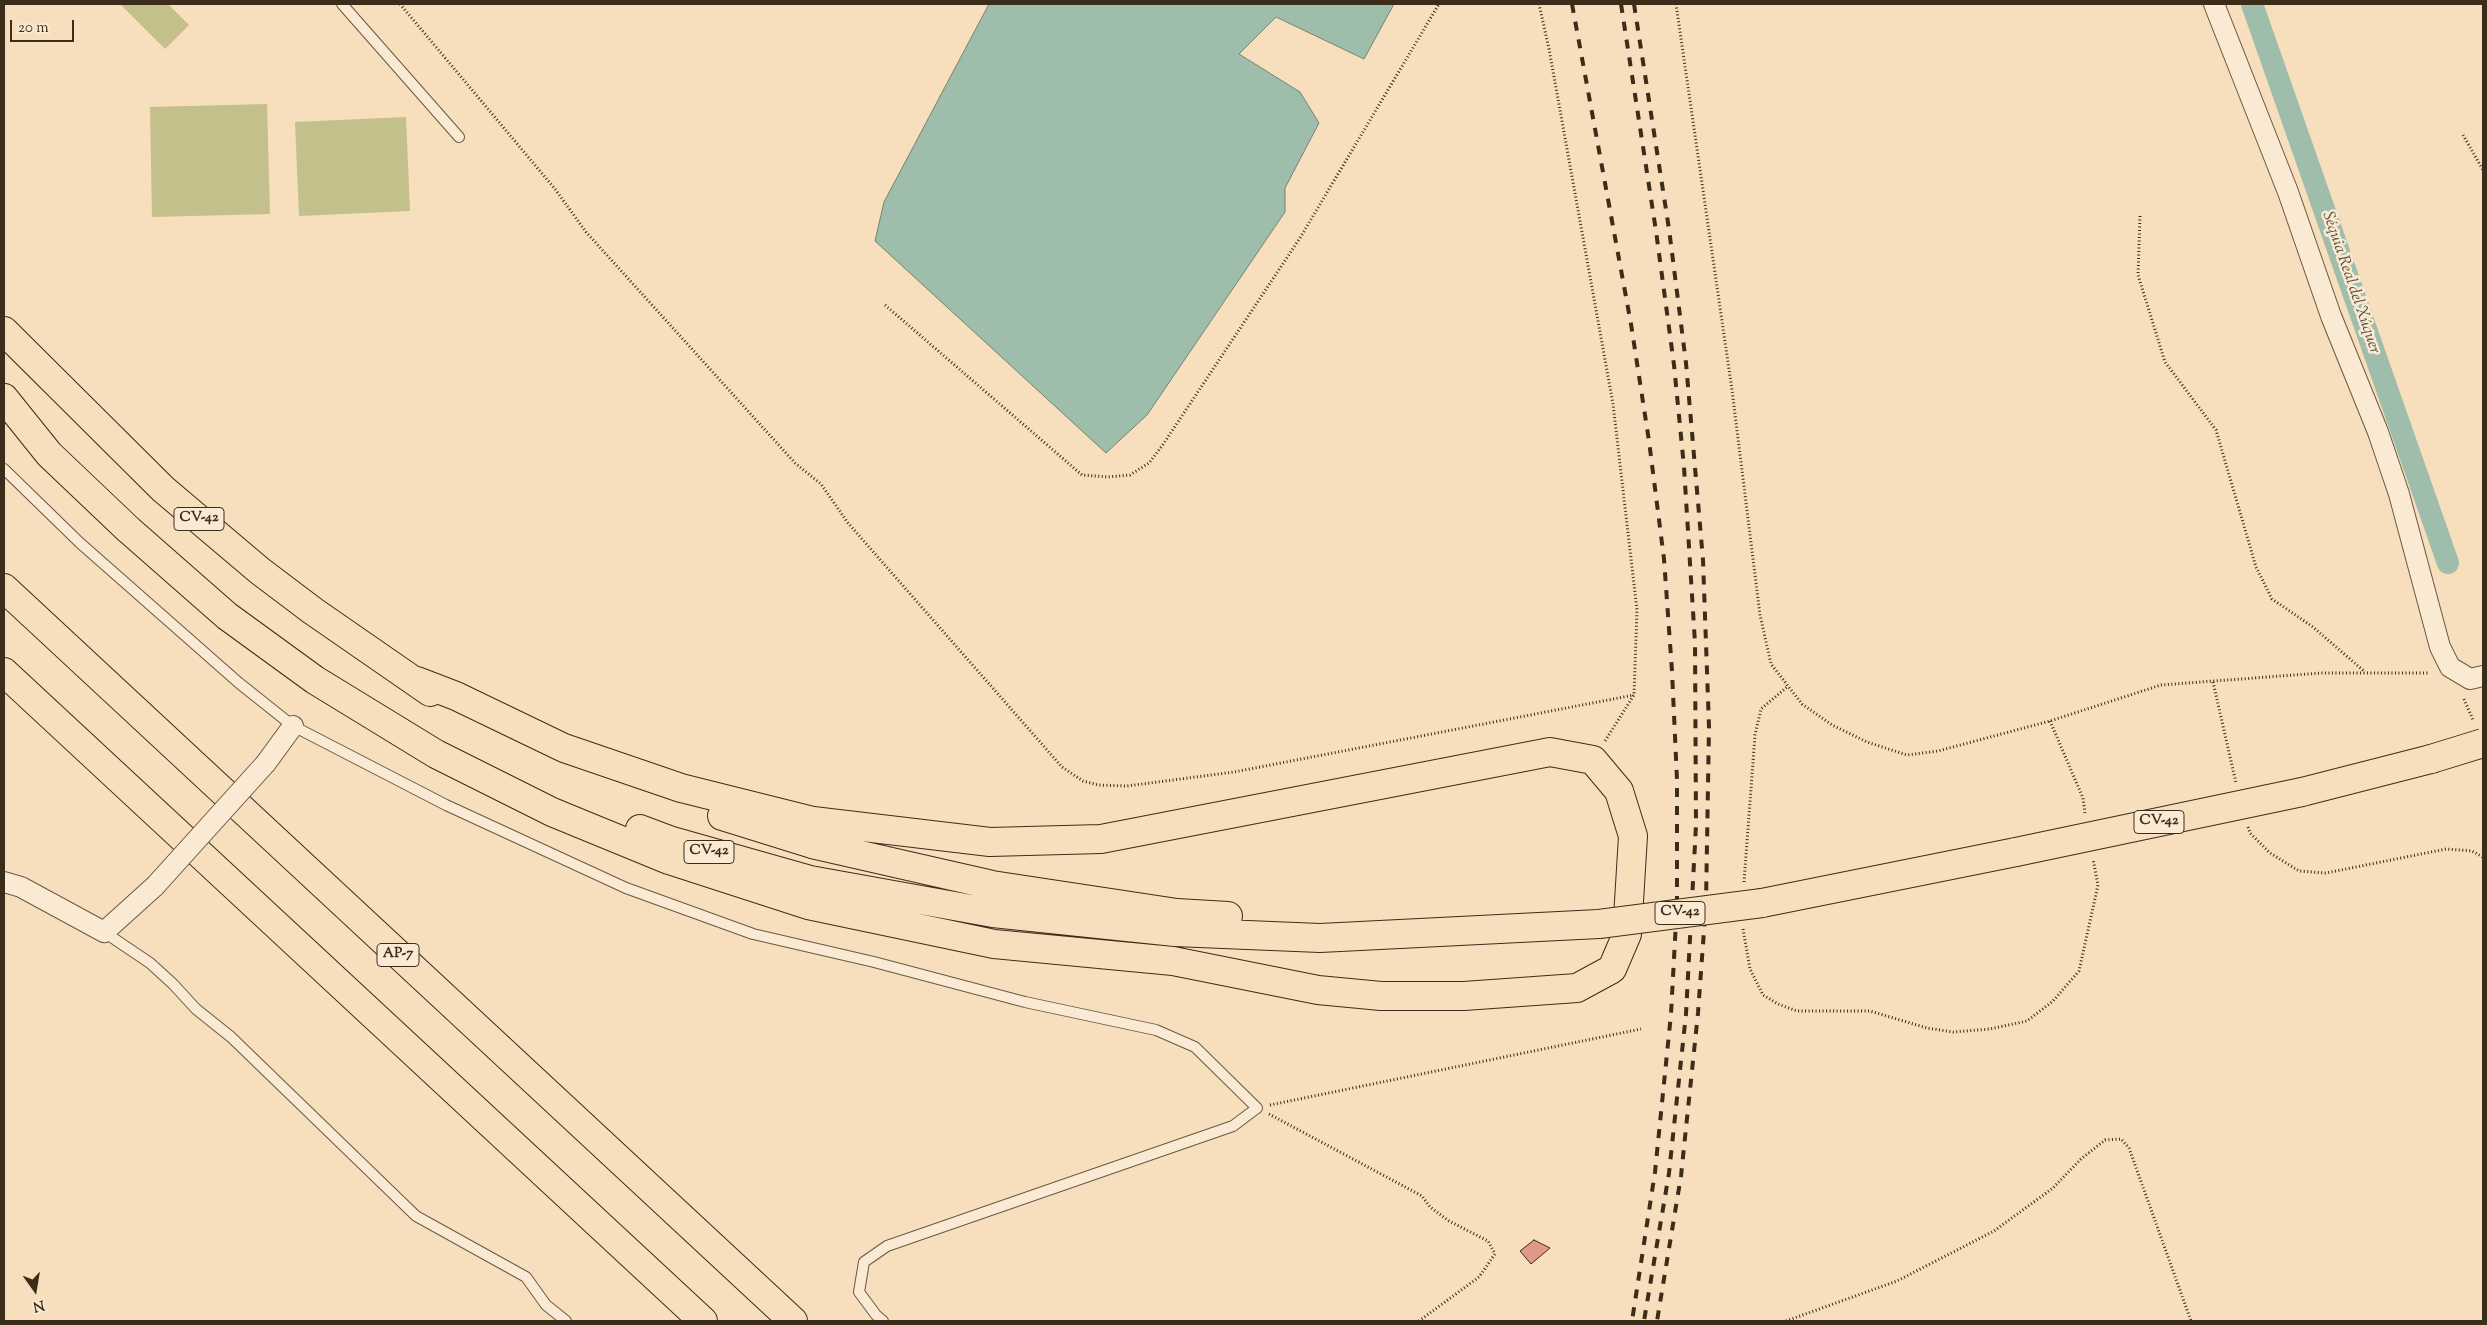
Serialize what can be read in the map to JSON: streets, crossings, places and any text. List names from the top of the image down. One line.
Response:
{"streets":{"main road":["CV-42","AP-7"]},"water":["Séquia Real del Xúquer"],"scale_bar":"20 m","north":"bottom"}
